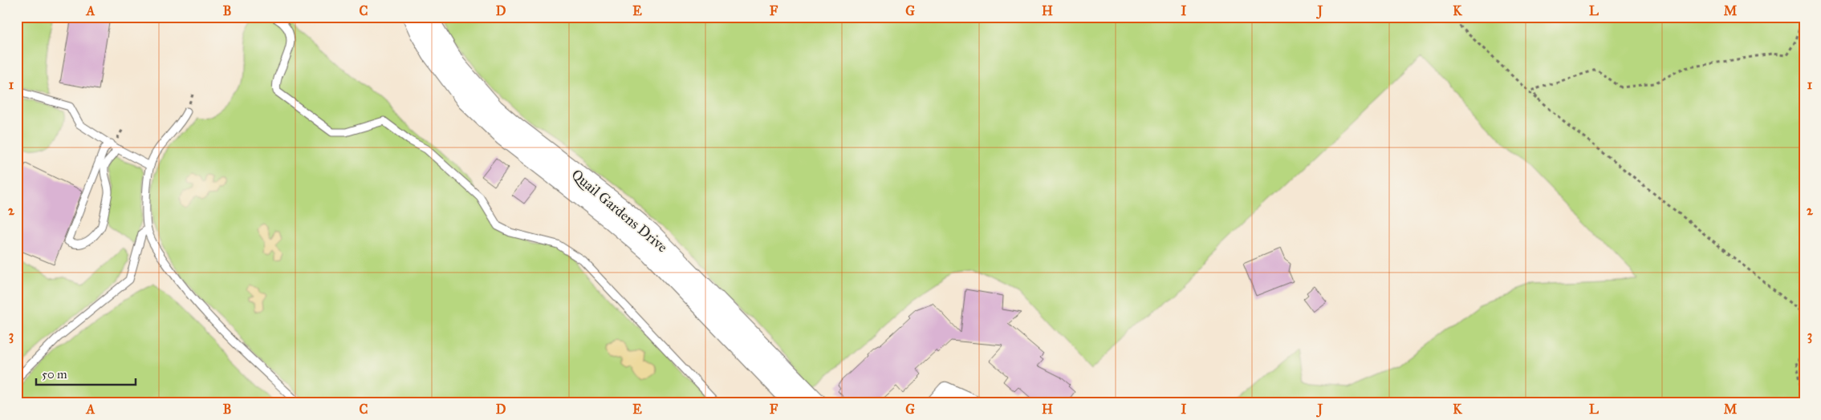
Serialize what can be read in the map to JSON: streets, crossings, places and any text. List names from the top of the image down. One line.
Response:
{"streets":{"main road":["Quail Gardens Drive"]},"scale_bar":"50 m","grid":{"columns":["A","B","C","D","E","F","G","H","I","J","K","L","M"],"rows":["1","2","3"]}}
